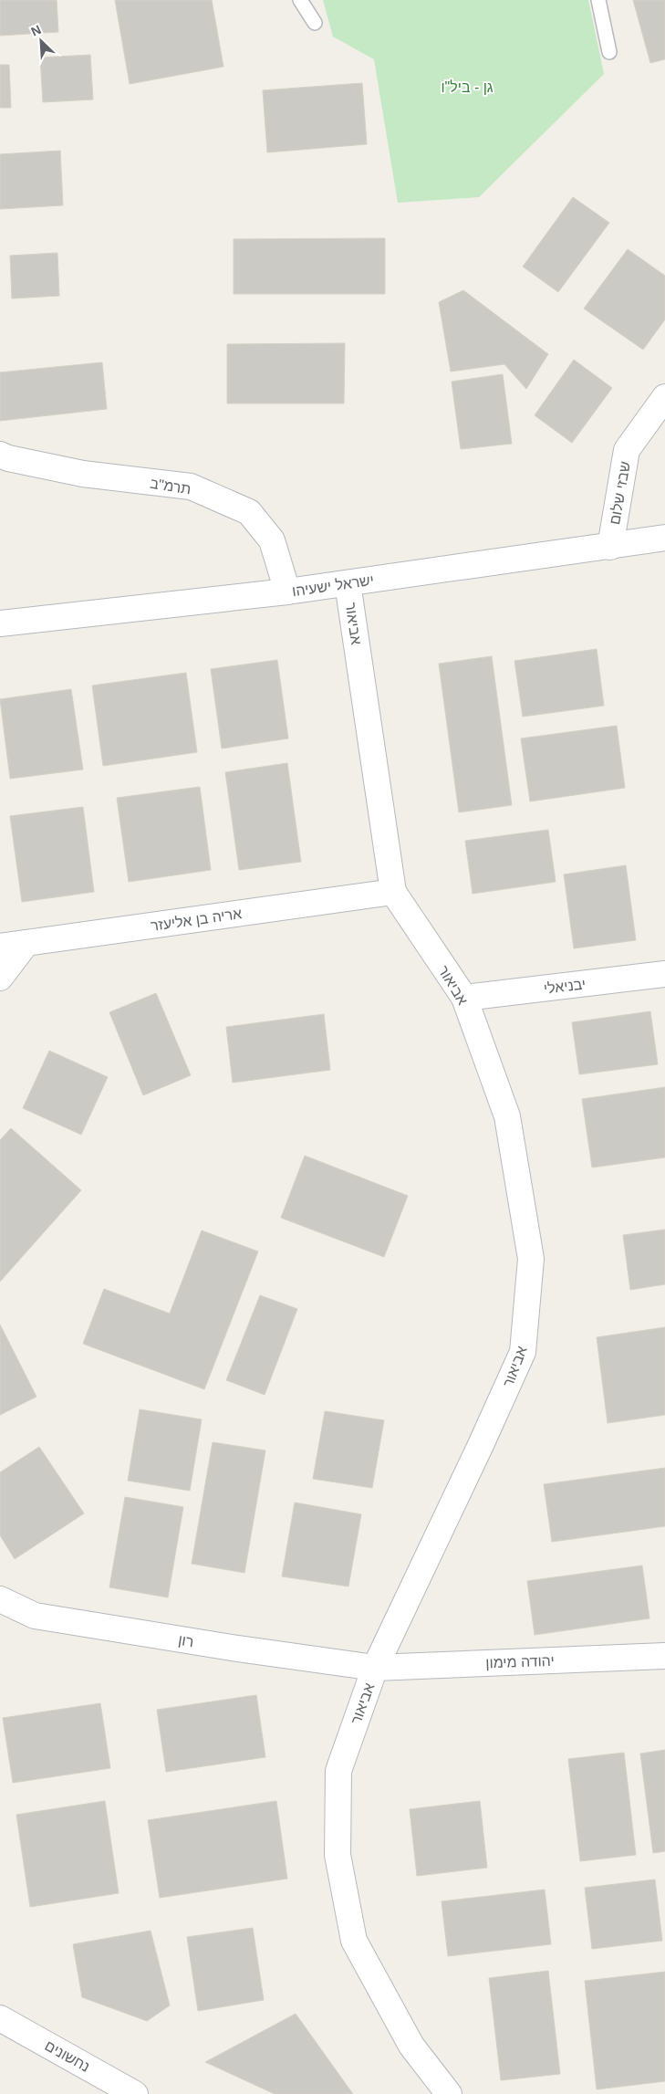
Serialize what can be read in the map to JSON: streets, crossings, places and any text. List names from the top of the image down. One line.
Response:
{"streets":{"street":["תרמ\"ב","שבזי שלום","ישראל ישעיהו","אביאור","אריה בן אליעזר","יבניאלי","רון","יהודה מימון","נחשונים"]},"crossings":[["תרמ\"ב","ישראל ישעיהו"],["שבזי שלום","ישראל ישעיהו"],["ישראל ישעיהו","אביאור"],["אביאור","אריה בן אליעזר"],["אביאור","יבניאלי"],["אביאור","רון"],["אביאור","יהודה מימון"],["רון","יהודה מימון"]],"parks":["גן - ביל\"ו"],"north":"top left"}
